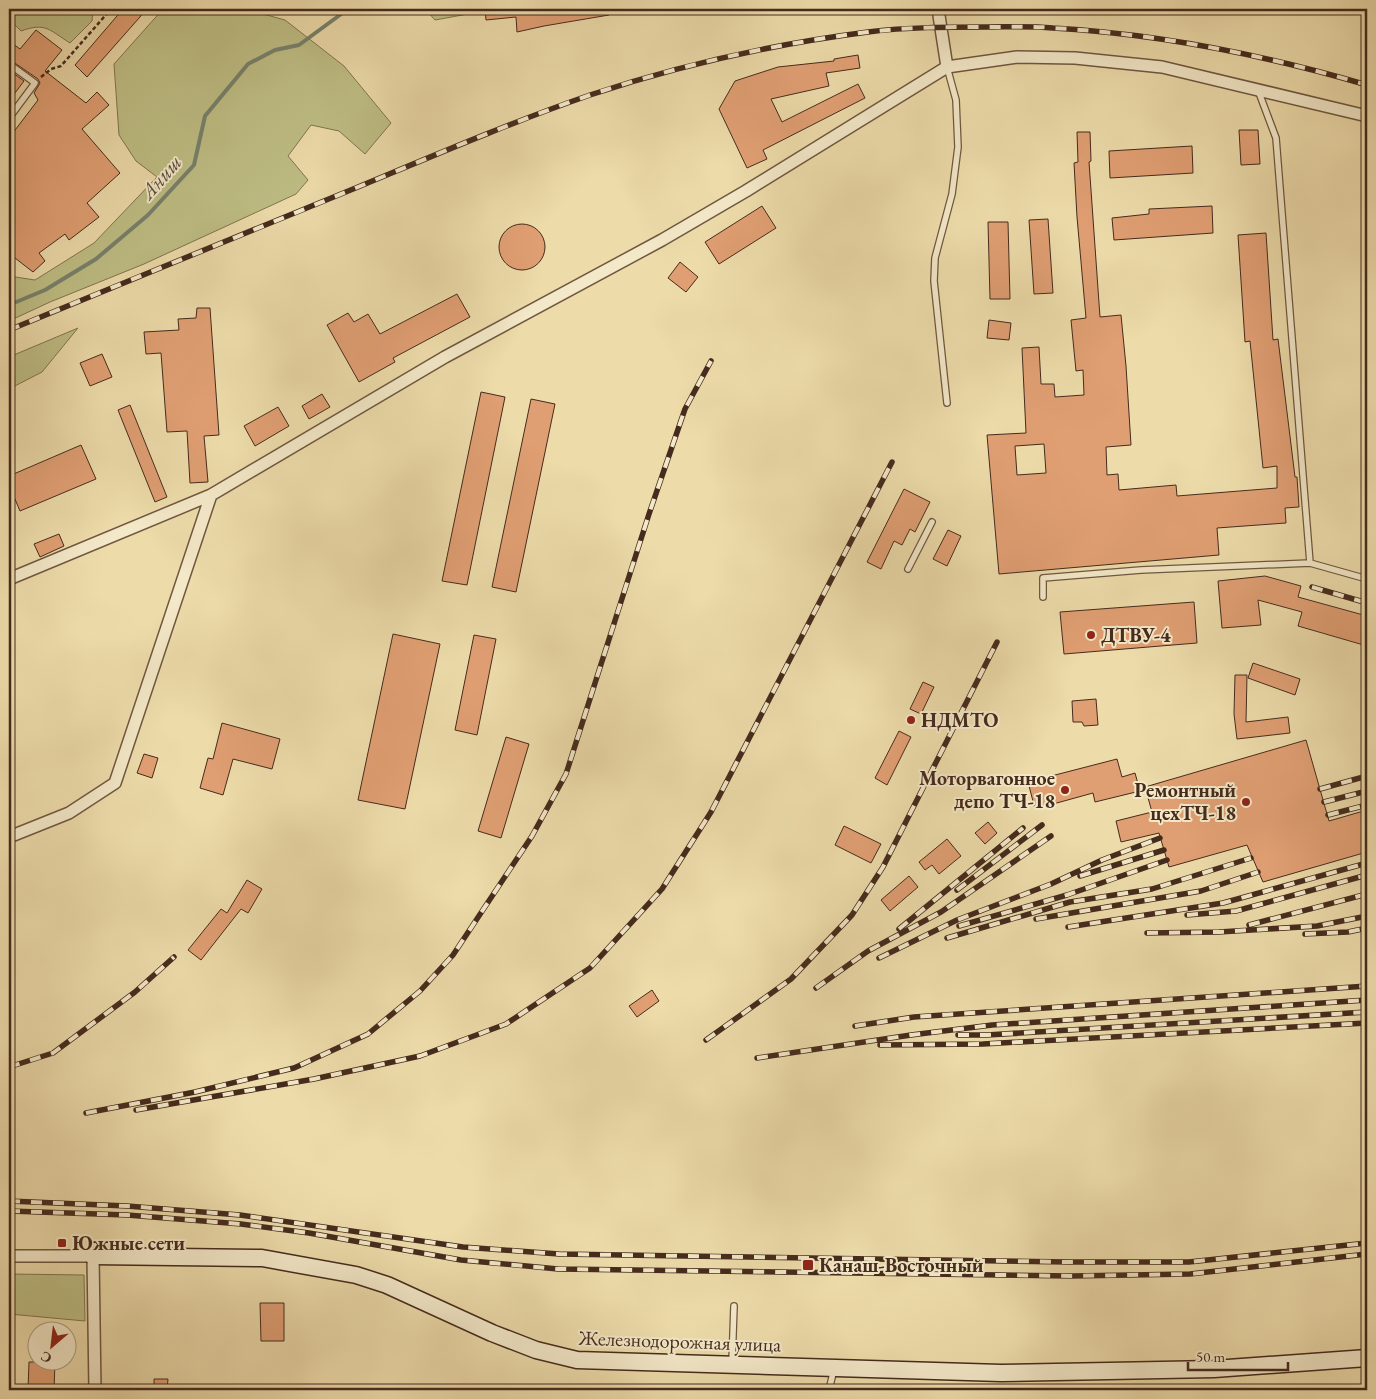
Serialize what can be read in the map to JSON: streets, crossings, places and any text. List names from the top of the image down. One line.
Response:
{"streets":{"street":["Железнодорожная улица"]},"water":["Аниш"],"places":{"other":["ДТВУ-4","НДМТО","Моторвагонное депо ТЧ-18","Ремонтный цехТЧ-18"],"transit":["Южные сети","Канаш-Восточный"]},"scale_bar":"50 m","north":"bottom left"}
